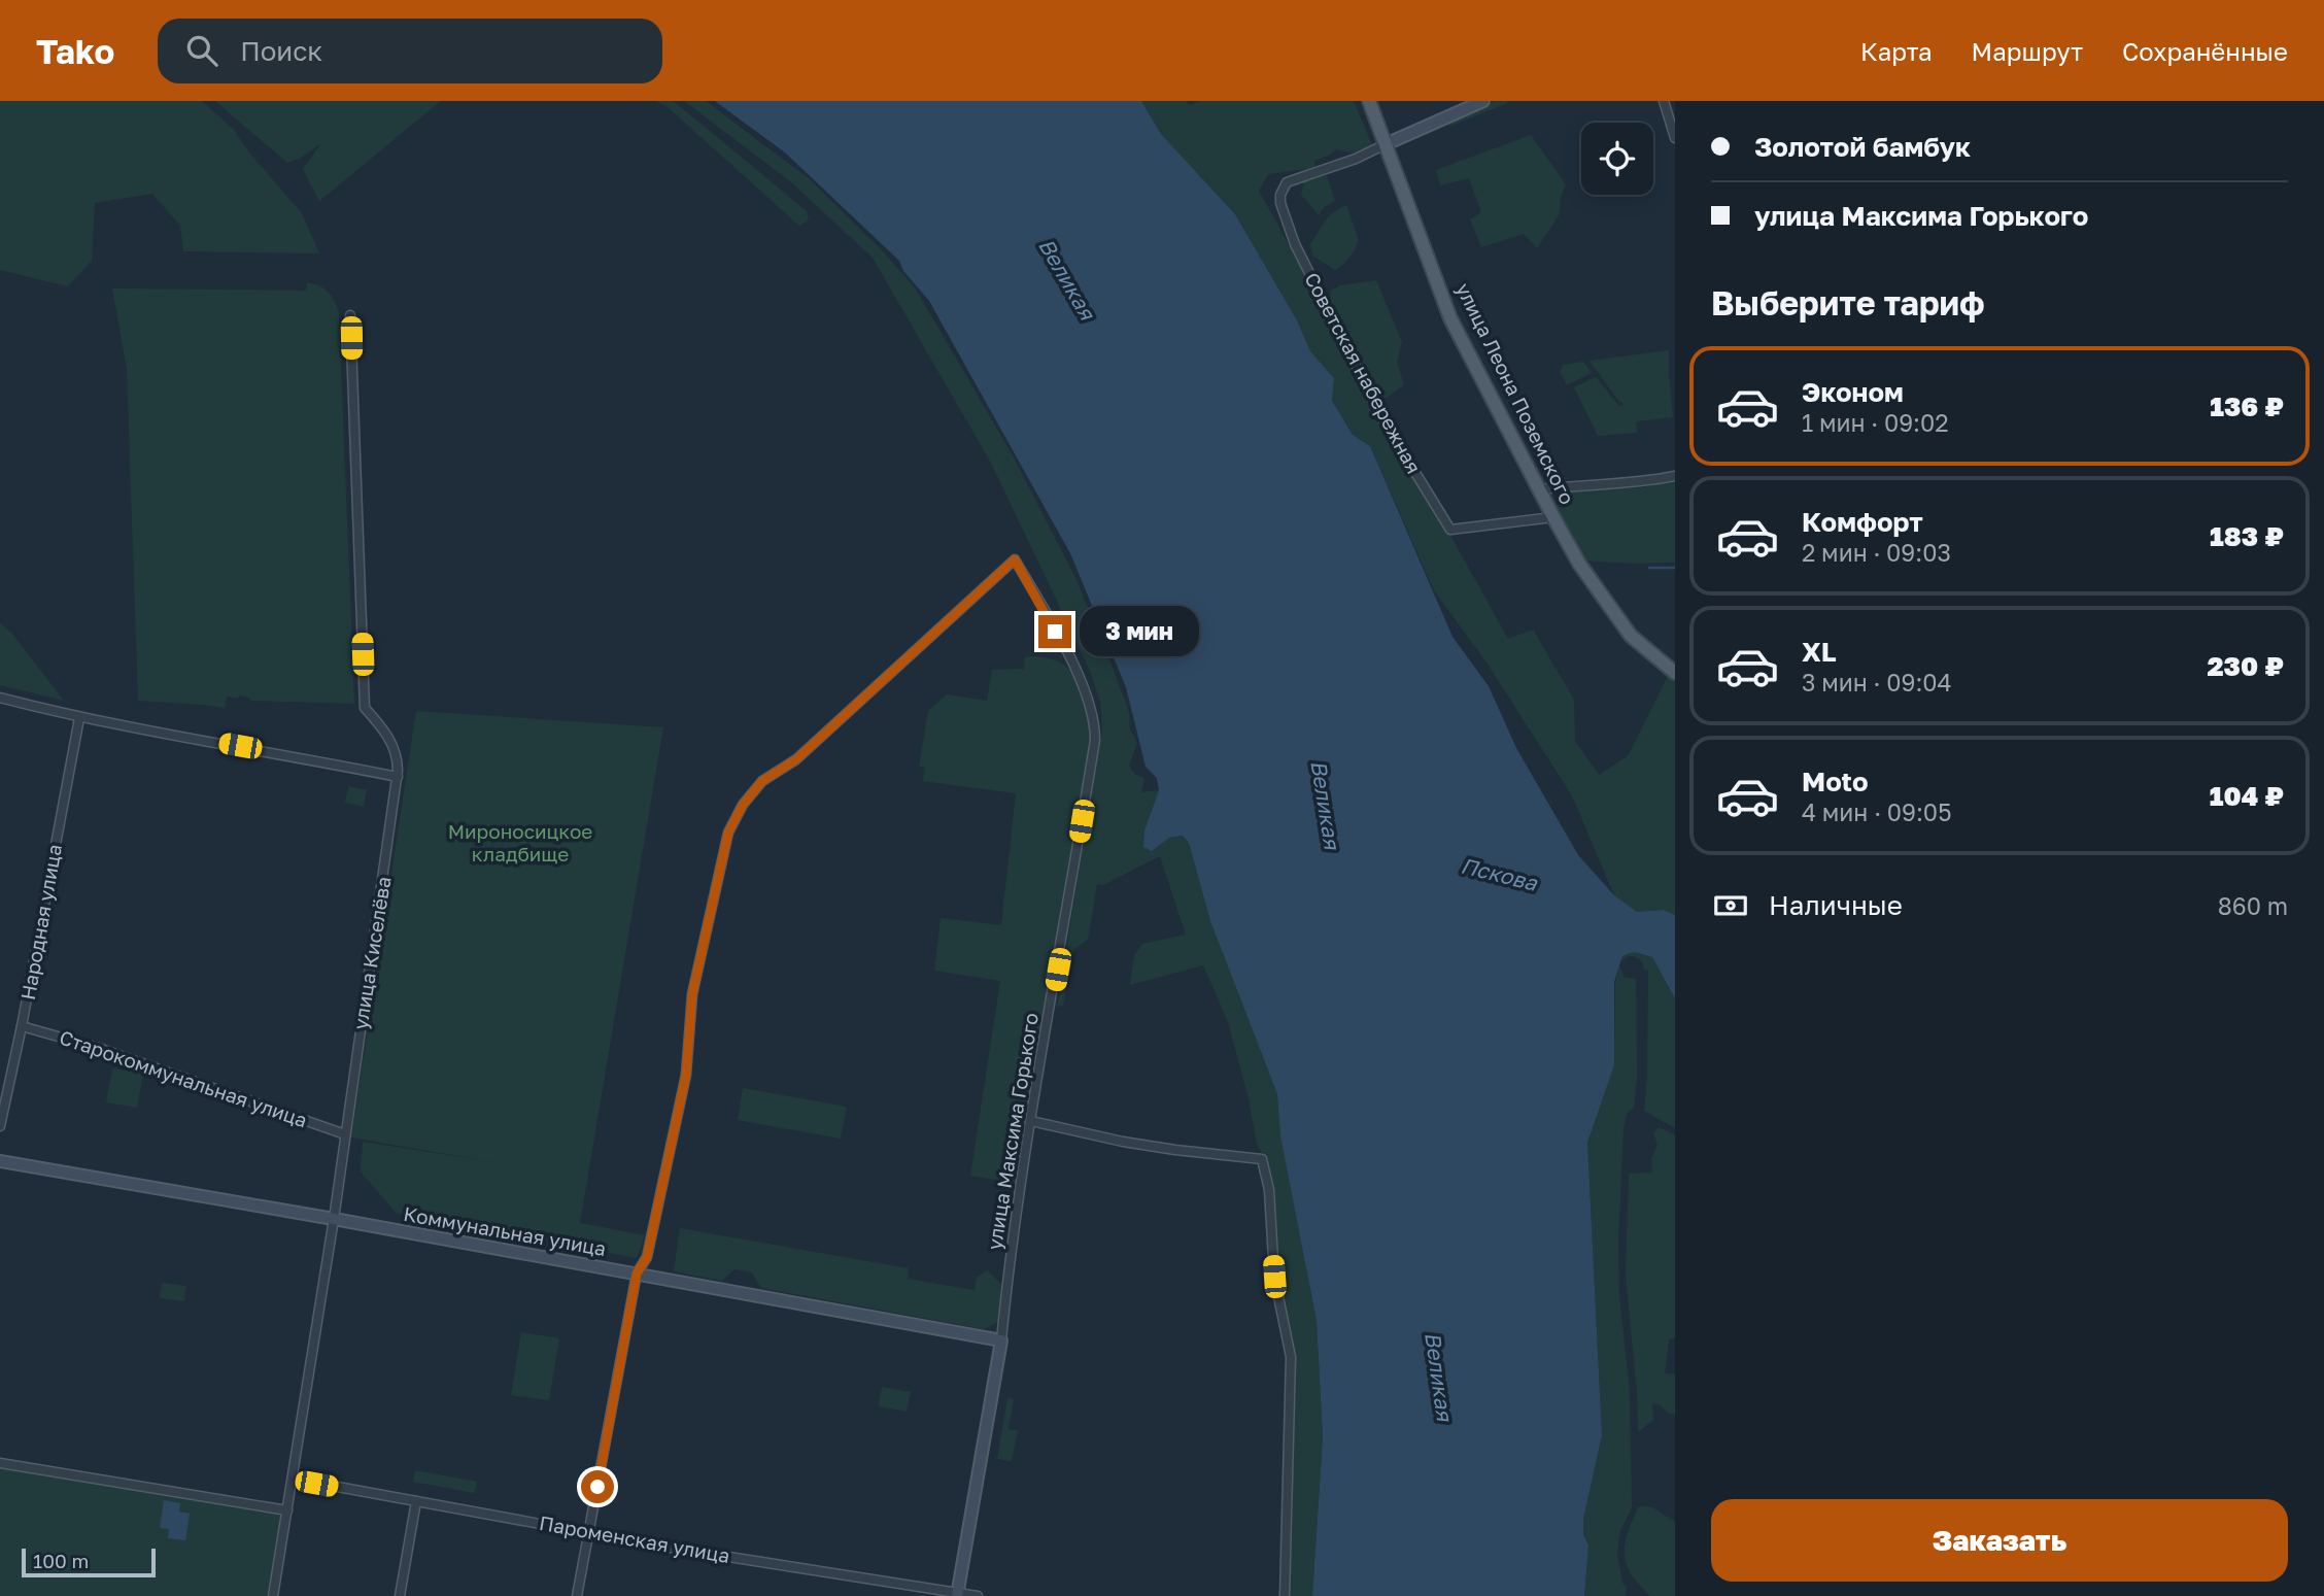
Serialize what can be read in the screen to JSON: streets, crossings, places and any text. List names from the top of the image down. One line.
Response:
{"streets":{"main road":["улица Леона Поземского","улица Максима Горького","Коммунальная улица"],"street":["Советская набережная","Народная улица","улица Киселёва","Старокоммунальная улица","Пароменская улица"]},"crossings":[["Советская набережная","улица Леона Поземского"],["Народная улица","Старокоммунальная улица"],["улица Киселёва","Старокоммунальная улица"],["улица Киселёва","Коммунальная улица"],["улица Киселёва","Пароменская улица"],["улица Максима Горького","Коммунальная улица"],["улица Максима Горького","Пароменская улица"]],"water":["Великая","Пскова"],"parks":["Мироносицкое кладбище"],"scale_bar":"100 m","page":{"header":"Tako","search":"Поиск","nav":["Карта","Маршрут","Сохранённые"],"banner":["Золотой бамбук","улица Максима Горького"],"heading":"Выберите тариф","list":[{"name":"Эконом","note":"1 мин · 09:02","value":"136 ₽"},{"name":"Комфорт","note":"2 мин · 09:03","value":"183 ₽"},{"name":"XL","note":"3 мин · 09:04","value":"230 ₽"},{"name":"Moto","note":"4 мин · 09:05","value":"104 ₽"}],"bubble":"3 мин","pay":["Наличные","860 m"],"buttons":"Заказать","scale":"100 m"}}
